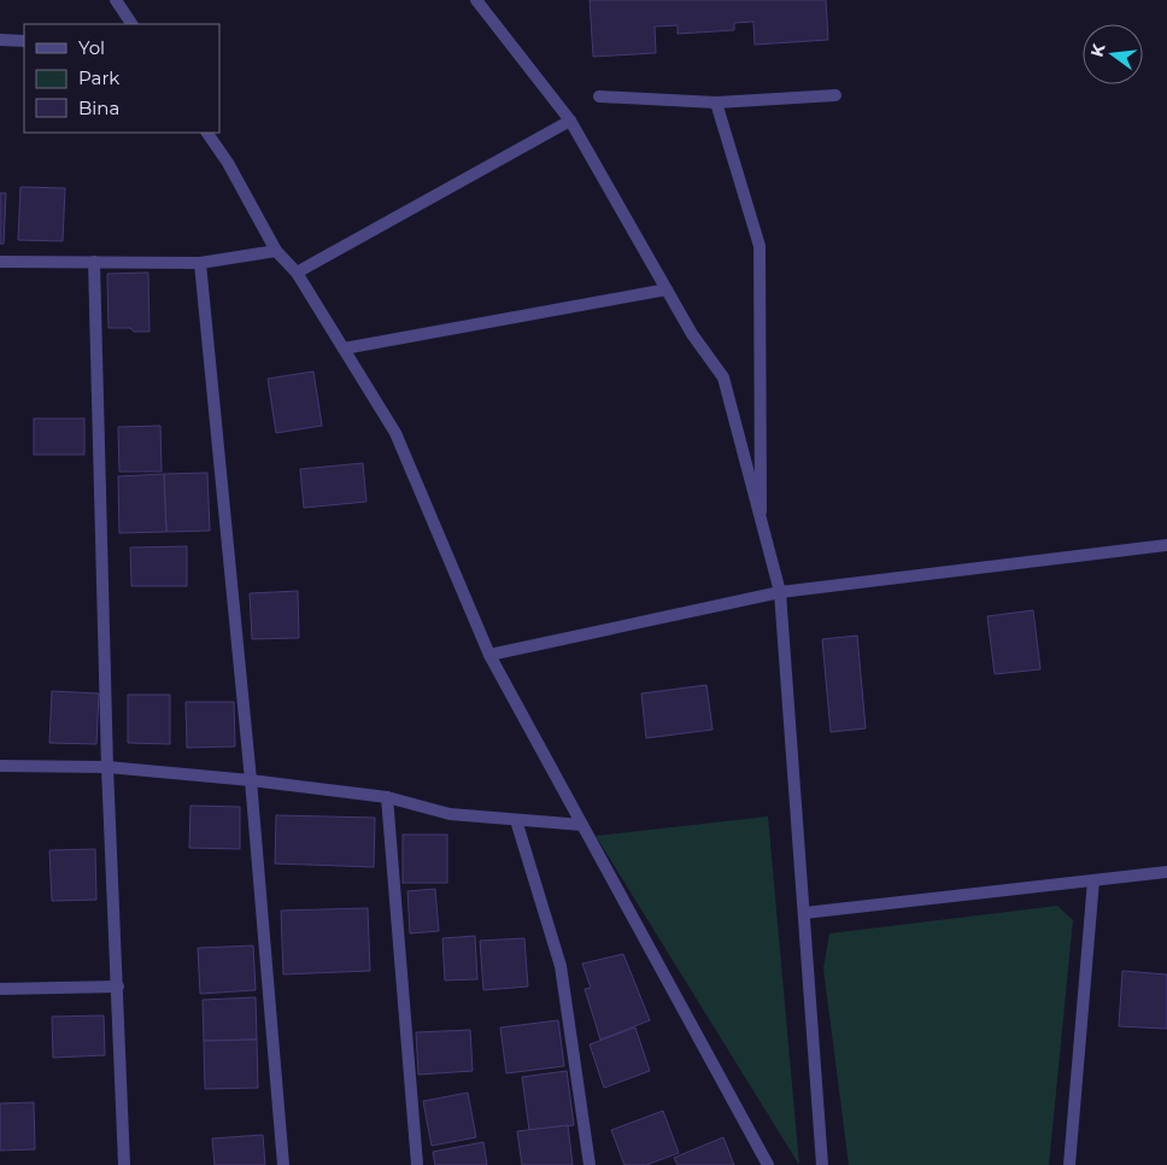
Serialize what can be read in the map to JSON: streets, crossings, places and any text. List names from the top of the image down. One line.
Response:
{"legend":["Yol","Park","Bina"],"north":"left"}
